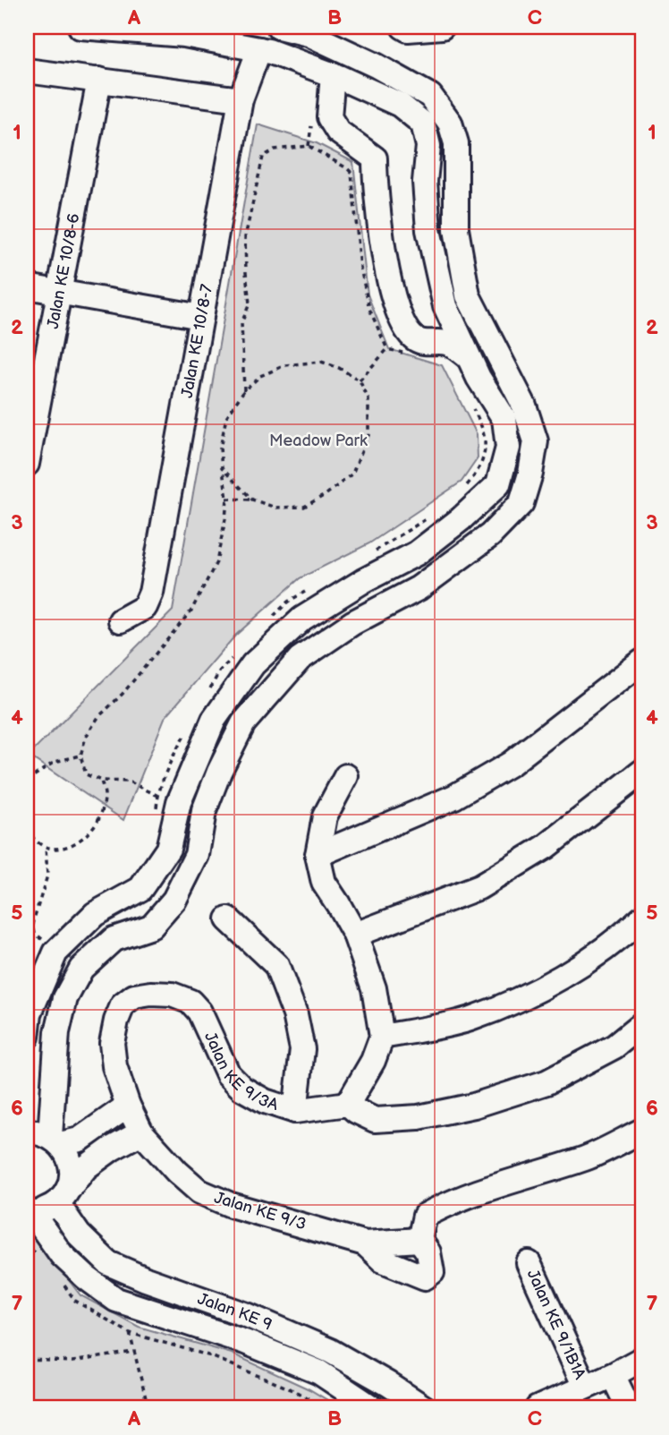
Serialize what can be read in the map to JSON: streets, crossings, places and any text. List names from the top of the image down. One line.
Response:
{"streets":{"street":["Jalan KE 10/8-6","Jalan KE 10/8-7","Jalan KE 9/3A","Jalan KE 9/3","Jalan KE 9","Jalan KE 9/1B1A"]},"crossings":[["Jalan KE 9/3A","Jalan KE 9/3"]],"parks":["Meadow Park"],"grid":{"columns":["A","B","C"],"rows":["1","2","3","4","5","6","7"]}}
